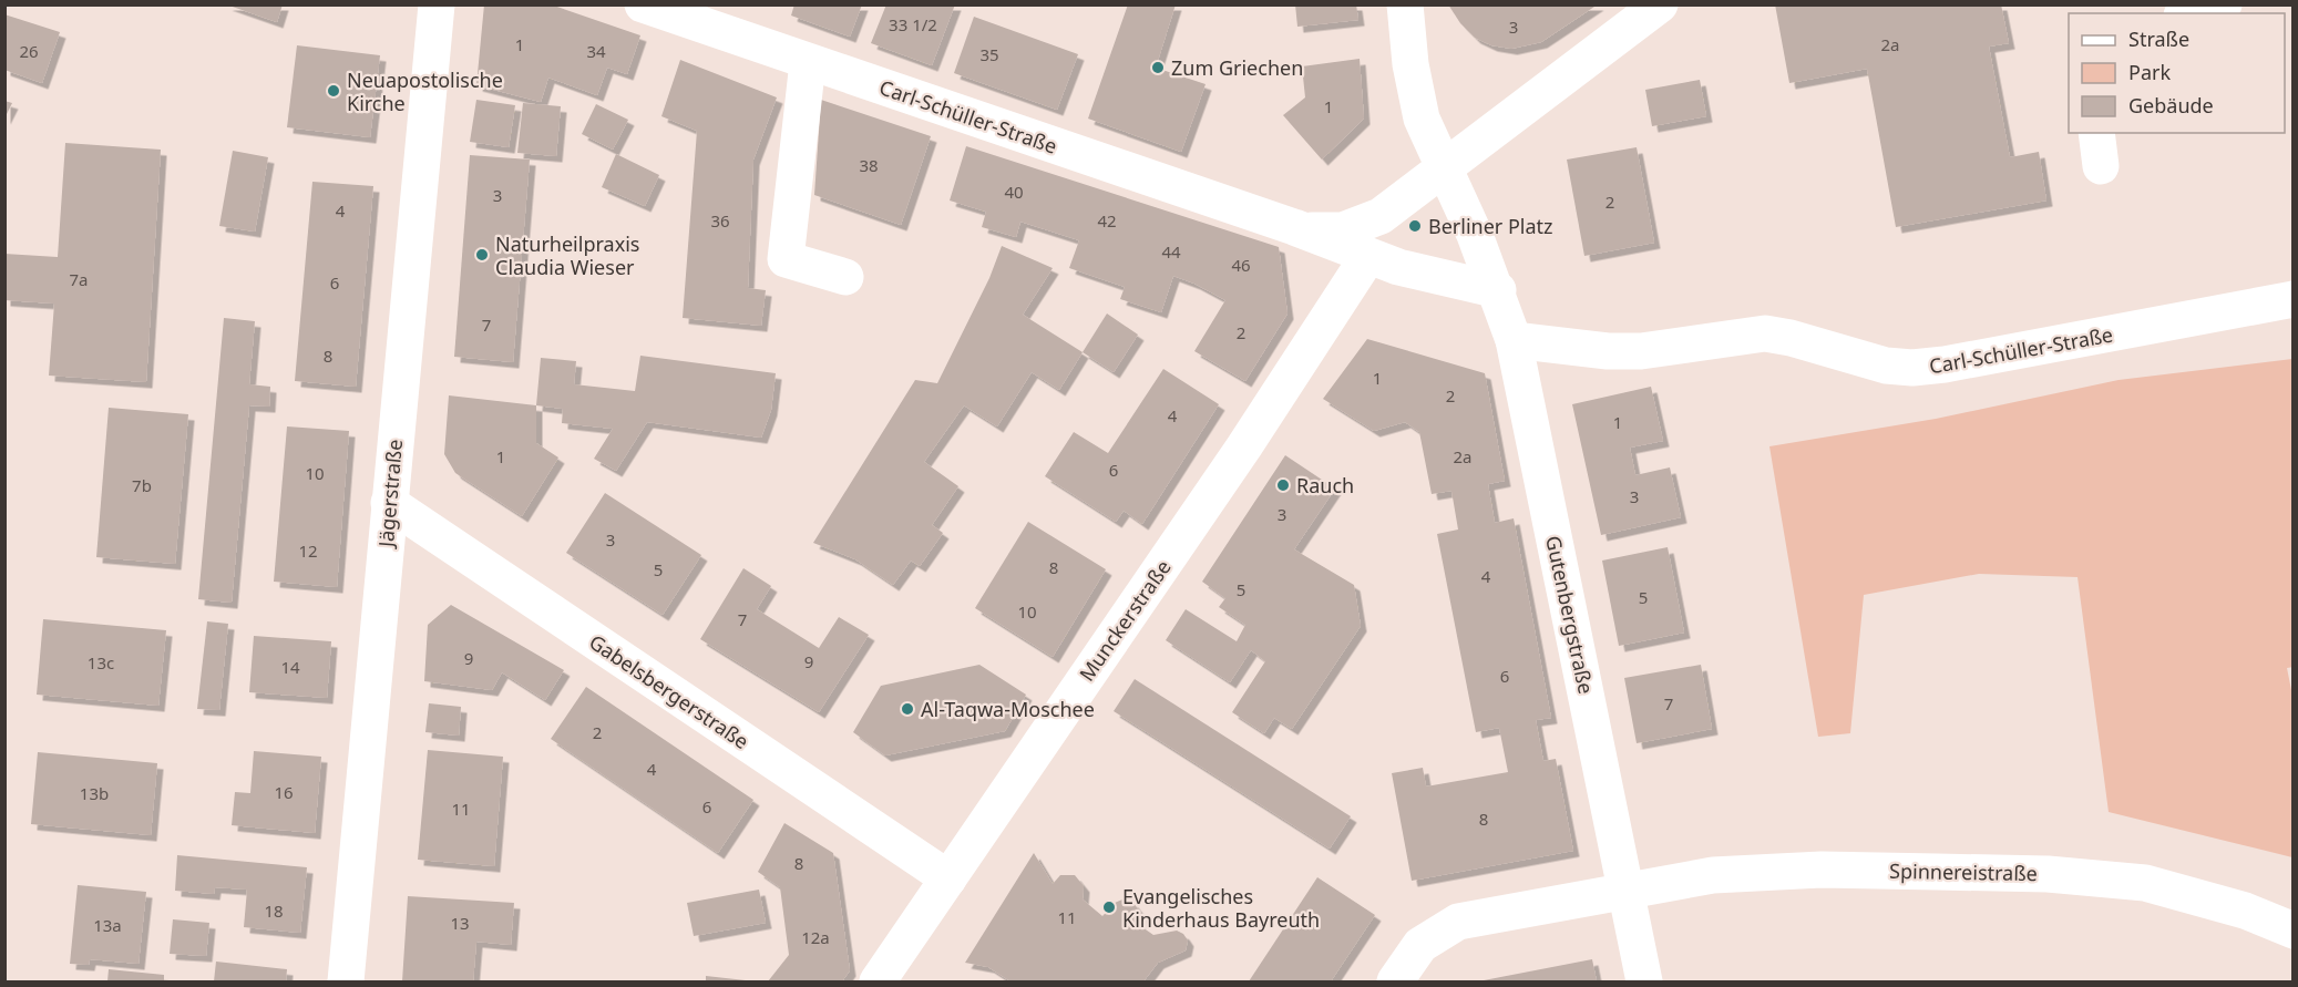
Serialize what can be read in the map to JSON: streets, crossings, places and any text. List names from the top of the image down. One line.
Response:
{"streets":{"street":["Carl-Schüller-Straße","Jägerstraße","Gutenbergstraße","Munckerstraße","Gabelsbergerstraße","Spinnereistraße"]},"crossings":[["Carl-Schüller-Straße","Gutenbergstraße"],["Jägerstraße","Gabelsbergerstraße"],["Gutenbergstraße","Spinnereistraße"],["Munckerstraße","Gabelsbergerstraße"]],"places":["Zum Griechen","Neuapostolische Kirche","Berliner Platz","Naturheilpraxis Claudia Wieser","Rauch","Al-Taqwa-Moschee","Evangelisches Kinderhaus Bayreuth"],"house_numbers":["33 1/2","3","1","2a","26","34","35","1","38","40","3","2","4","36","42","44","46","7a","6","7","2","8","1","2","4","1","1","2a","6","10","7b","3","3","3","12","8","5","4","5","5","10","7","9","9","13c","14","6","7","2","4","16","13b","6","11","8","8","18","11","13","13a","12a"],"legend":["Straße","Park","Gebäude"]}
